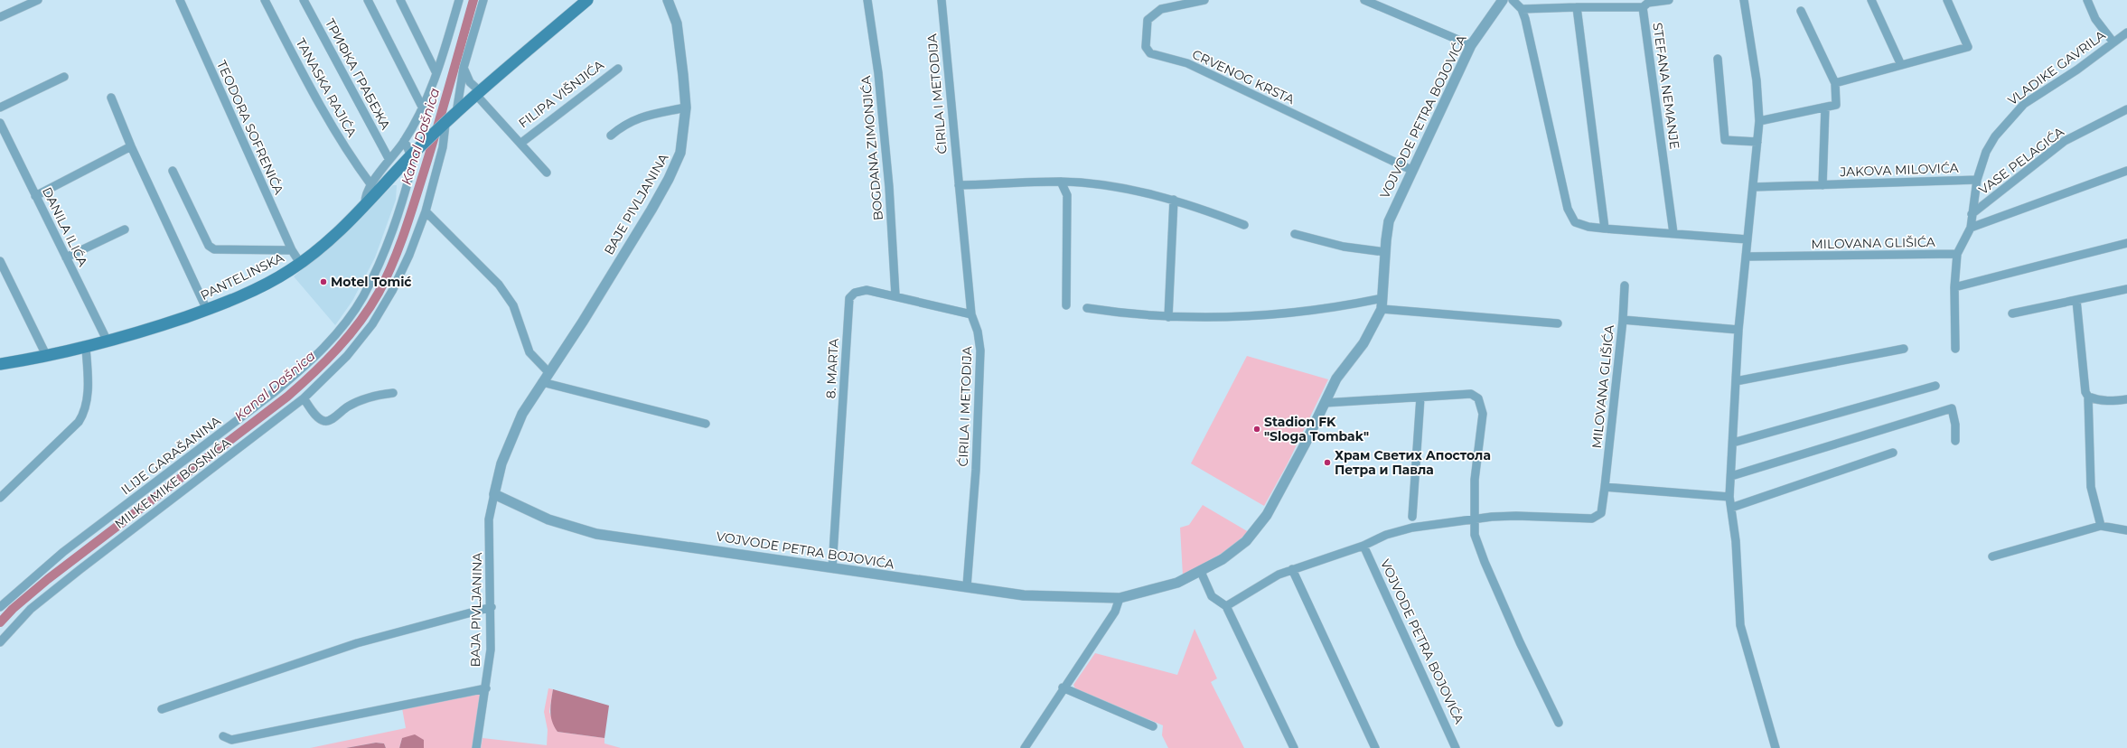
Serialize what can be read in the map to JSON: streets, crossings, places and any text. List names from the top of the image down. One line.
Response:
{"streets":{"main road":["PANTELINSKA"],"street":["VLADIKE GAVRILA","ТРИФКА ГРАБЕЖА","CRVENOG KRSTA","STEFANA NEMANJE","TANASKA RAJIĆA","FILIPA VIŠNJIĆA","ĆIRILA I METODIJA","VOJVODE PETRA BOJOVIĆA","TEODORA SOFRENIĆA","BOGDANA ZIMONJIĆA","VASE PELAGIĆA","JAKOVA MILOVIĆA","BAJE PIVLJANINA","DANILA ILIĆA","MILOVANA GLIŠIĆA","8. MARTA","ILIJE GARAŠANINA","MILKE MIKE BOSNIĆA","BAJA PIVLJANINA"]},"crossings":[["VLADIKE GAVRILA","VASE PELAGIĆA"],["VLADIKE GAVRILA","JAKOVA MILOVIĆA"],["VLADIKE GAVRILA","MILOVANA GLIŠIĆA"],["CRVENOG KRSTA","VOJVODE PETRA BOJOVIĆA"],["ĆIRILA I METODIJA","VOJVODE PETRA BOJOVIĆA"],["ĆIRILA I METODIJA","8. MARTA"],["VOJVODE PETRA BOJOVIĆA","BAJE PIVLJANINA"],["VOJVODE PETRA BOJOVIĆA","8. MARTA"],["VOJVODE PETRA BOJOVIĆA","BAJA PIVLJANINA"],["TEODORA SOFRENIĆA","PANTELINSKA"],["BOGDANA ZIMONJIĆA","8. MARTA"],["BAJE PIVLJANINA","BAJA PIVLJANINA"],["DANILA ILIĆA","PANTELINSKA"],["PANTELINSKA","ILIJE GARAŠANINA"],["PANTELINSKA","MILKE MIKE BOSNIĆA"]],"water":["Kanal Dašnica"],"places":["Motel Tomić","Stadion FK \"Sloga Tombak\"","Храм Светих Апостола Петра и Павла"]}
